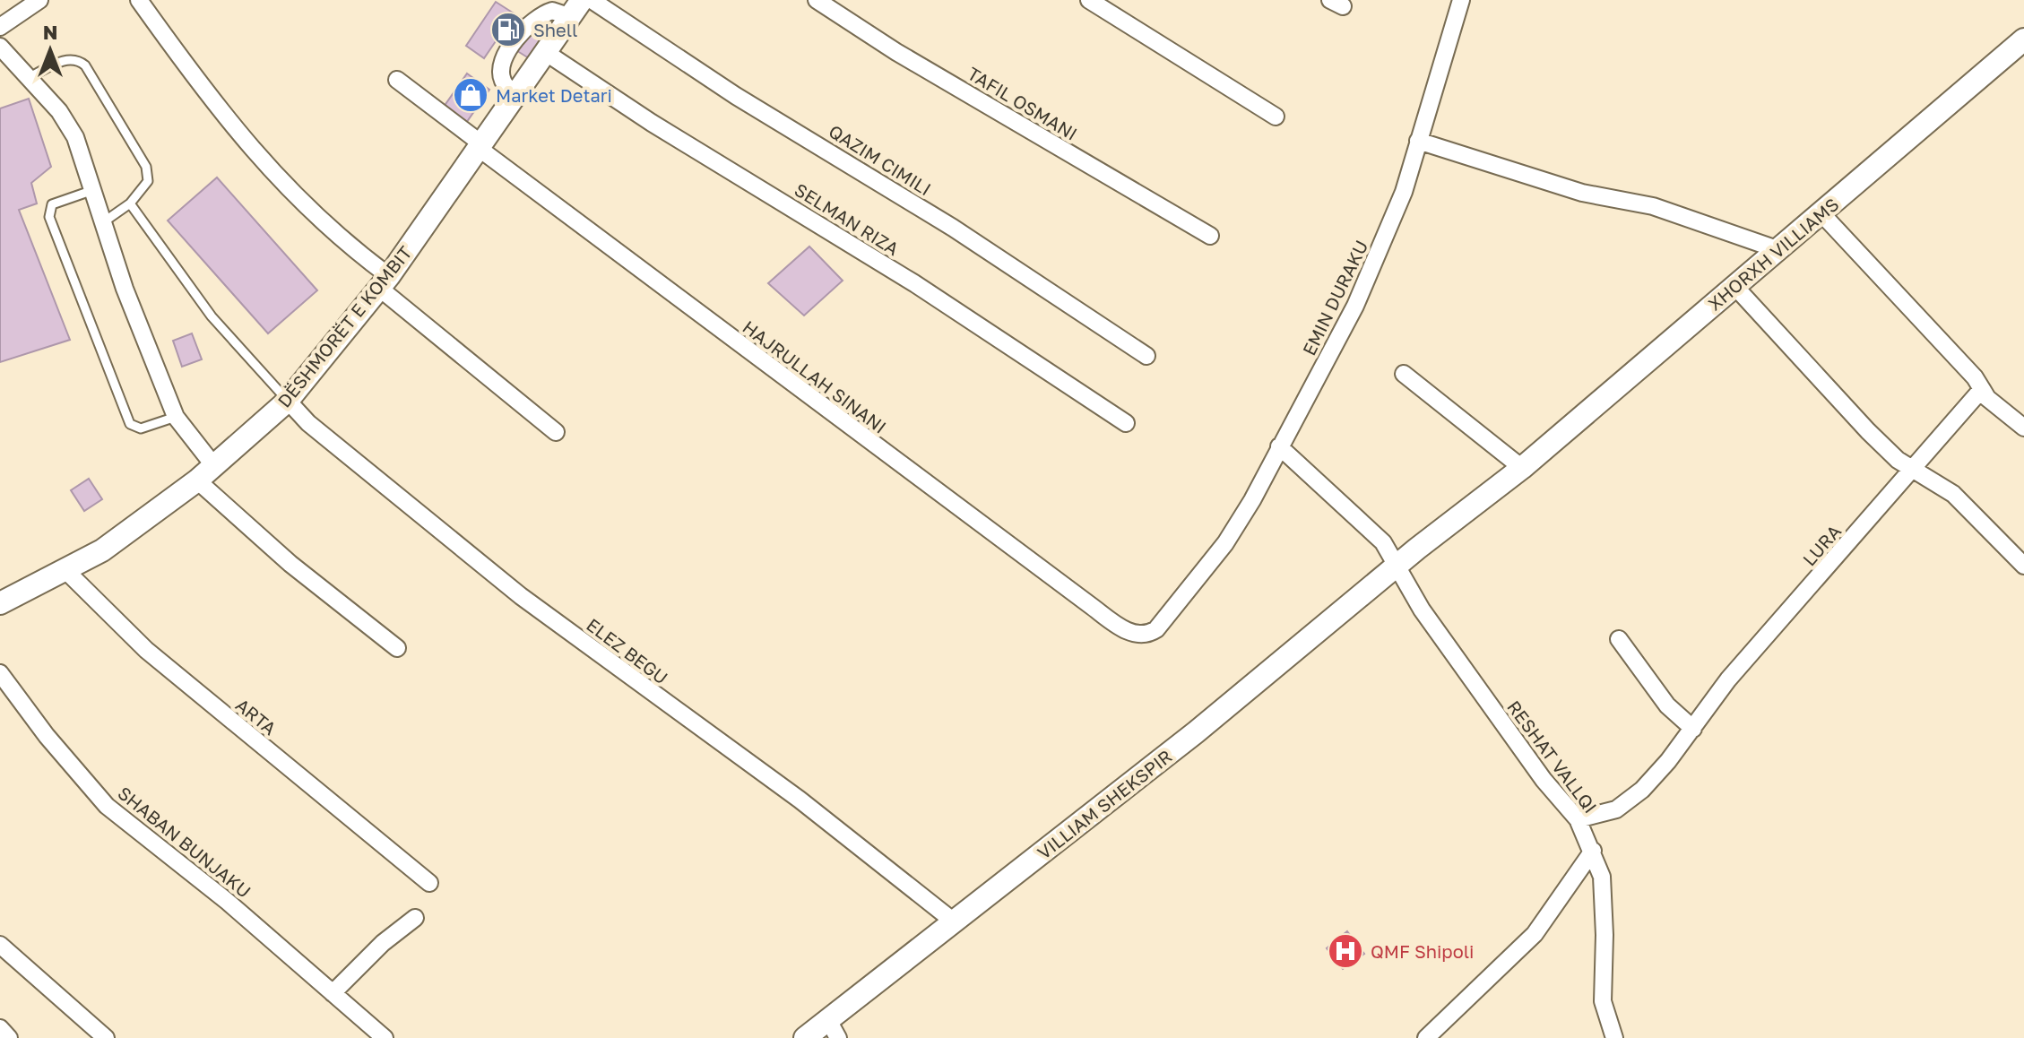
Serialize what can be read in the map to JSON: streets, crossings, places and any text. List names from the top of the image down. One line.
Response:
{"streets":{"street":["TAFIL OSMANI","QAZIM CIMILI","SELMAN RIZA","XHORXH VILLIAMS","EMIN DURAKU","DËSHMORËT E KOMBIT","HAJRULLAH SINANI","LURA","ELEZ BEGU","ARTA","RESHAT VALLQI","VILLIAM SHEKSPIR","SHABAN BUNJAKU"]},"crossings":[["SELMAN RIZA","DËSHMORËT E KOMBIT"],["XHORXH VILLIAMS","RESHAT VALLQI"],["XHORXH VILLIAMS","VILLIAM SHEKSPIR"],["EMIN DURAKU","HAJRULLAH SINANI"],["DËSHMORËT E KOMBIT","HAJRULLAH SINANI"],["DËSHMORËT E KOMBIT","ELEZ BEGU"],["DËSHMORËT E KOMBIT","ARTA"],["LURA","RESHAT VALLQI"],["ELEZ BEGU","VILLIAM SHEKSPIR"],["RESHAT VALLQI","VILLIAM SHEKSPIR"]],"places":{"fuel station":["Shell"],"shop":["Market Detari"],"hospital":["QMF Shipoli"]},"north":"top"}
